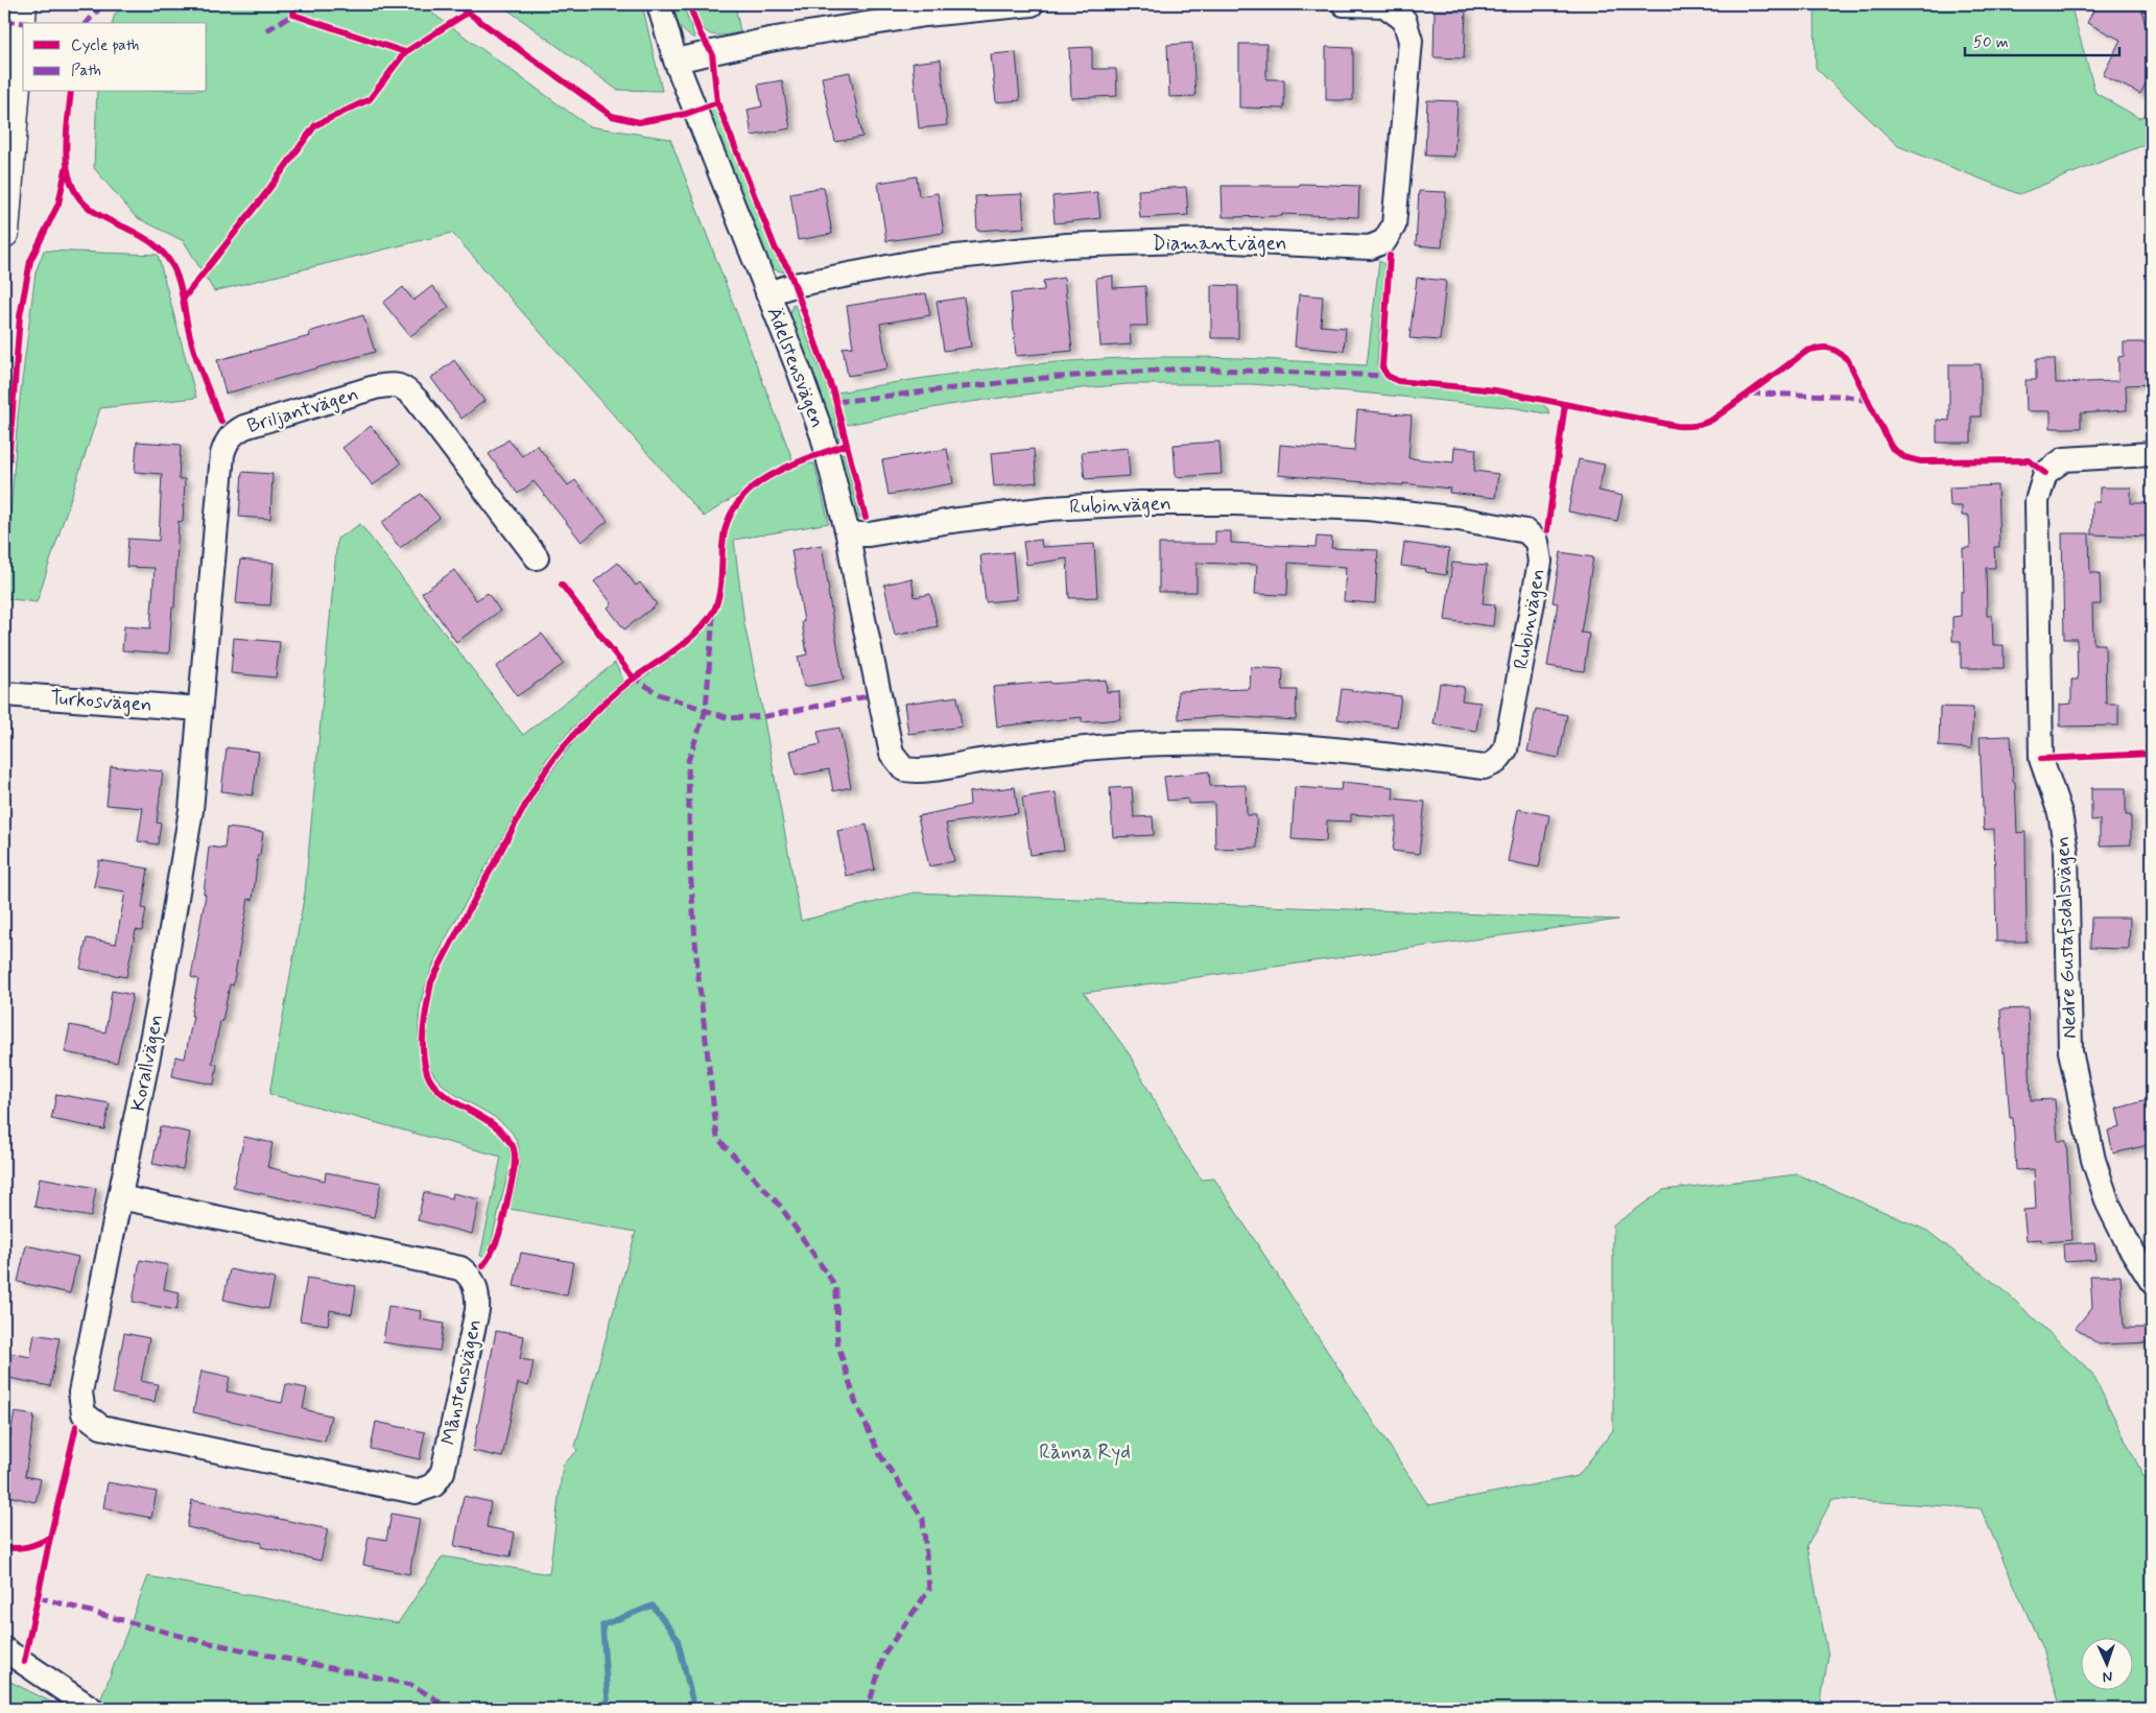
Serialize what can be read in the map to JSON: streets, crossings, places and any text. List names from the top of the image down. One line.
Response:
{"streets":{"street":["Diamantvägen","Ädelstensvägen","Briljantvägen","Rubinvägen","Turkosvägen","Nedre Gustafsdalsvägen","Korallvägen","Månstensvägen"]},"crossings":[["Diamantvägen","Ädelstensvägen"],["Ädelstensvägen","Rubinvägen"],["Briljantvägen","Turkosvägen"],["Briljantvägen","Korallvägen"],["Turkosvägen","Korallvägen"],["Korallvägen","Månstensvägen"]],"parks":["Rånna Ryd"],"legend":["Cycle path","Path"],"scale_bar":"50 m","north":"bottom"}
